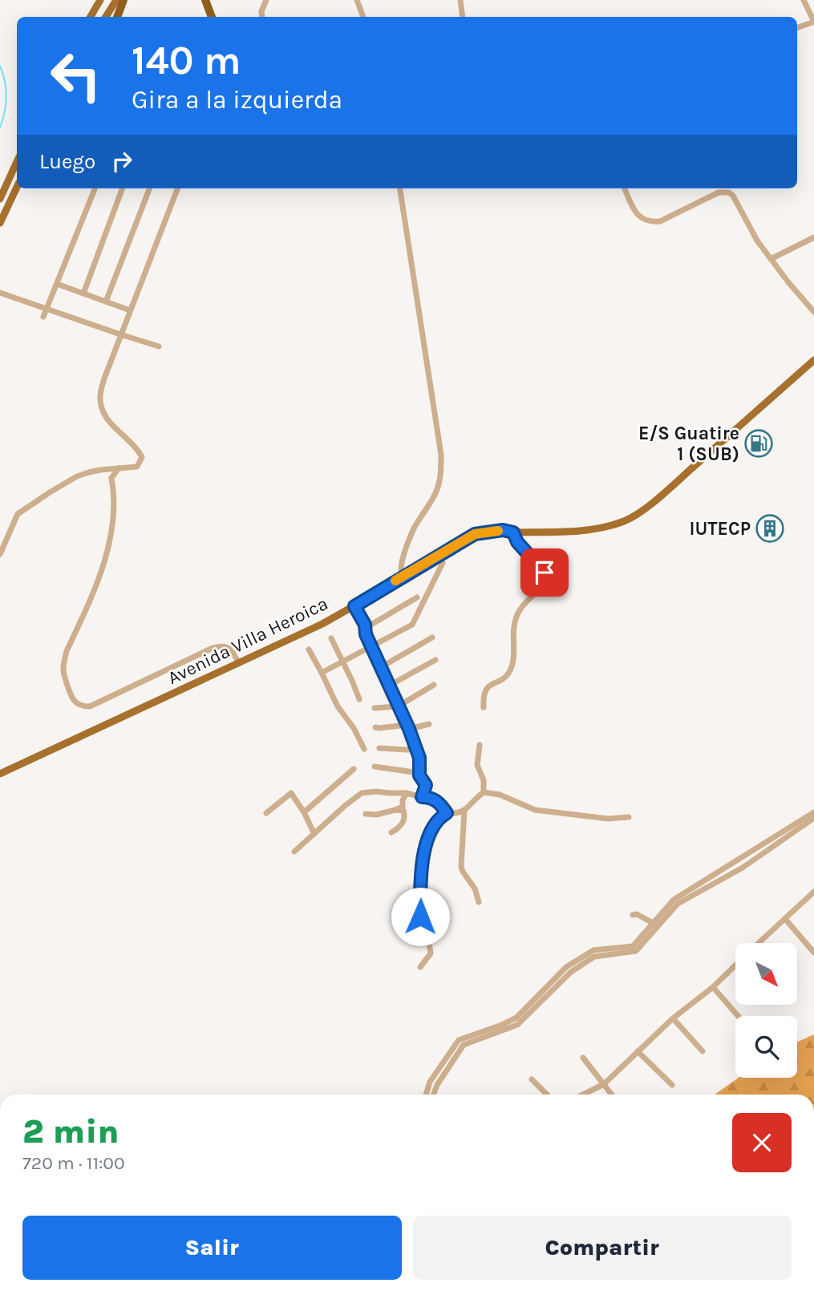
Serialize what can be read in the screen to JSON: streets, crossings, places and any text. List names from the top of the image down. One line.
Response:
{"streets":{"main road":["Avenida Villa Heroica"]},"places":{"fuel station":["E/S Guatire 1 (SUB)"],"building":["IUTECP"]},"north":"bottom right","page":{"turn":["140 m","Gira a la izquierda"],"then":"Luego","heading":["2 min","720 m · 11:00"],"buttons":["Salir","Compartir"]}}
